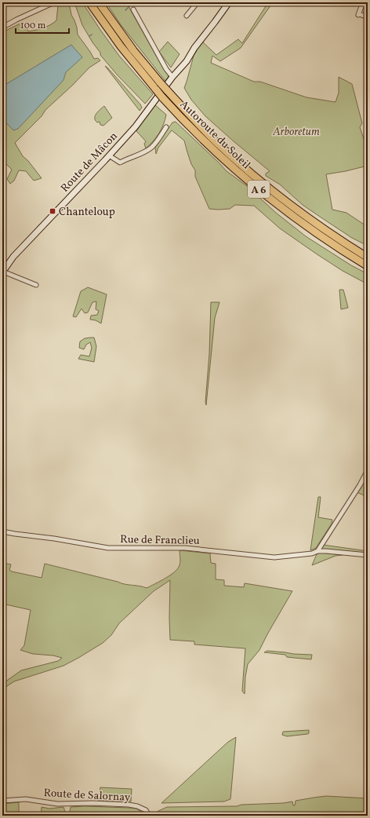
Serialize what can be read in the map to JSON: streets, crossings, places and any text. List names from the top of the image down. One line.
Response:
{"streets":{"highway":["Autoroute du Soleil","A 6"],"street":["Route de Mâcon","Rue de Franclieu","Route de Salornay"]},"crossings":[["Autoroute du Soleil","Route de Mâcon"]],"parks":["Arboretum"],"places":{"transit":["Chanteloup"]},"scale_bar":"100 m"}
